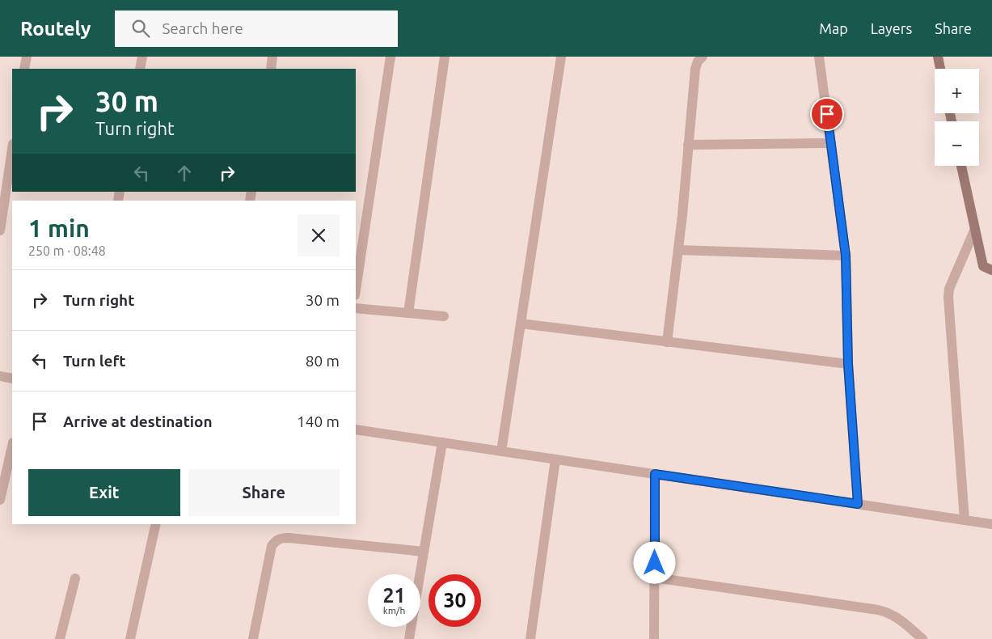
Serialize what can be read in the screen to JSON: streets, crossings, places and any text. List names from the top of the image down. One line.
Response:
{"page":{"header":"Routely","search":"Search here","nav":["Map","Layers","Share"],"map_buttons":["+","−"],"turn":["30 m","Turn right"],"heading":["1 min","250 m · 08:48"],"list":[{"name":"Turn right","value":"30 m"},{"name":"Turn left","value":"80 m"},{"name":"Arrive at destination","value":"140 m"}],"buttons":["Exit","Share"],"speed":"21 km/h","limit":"30"}}
